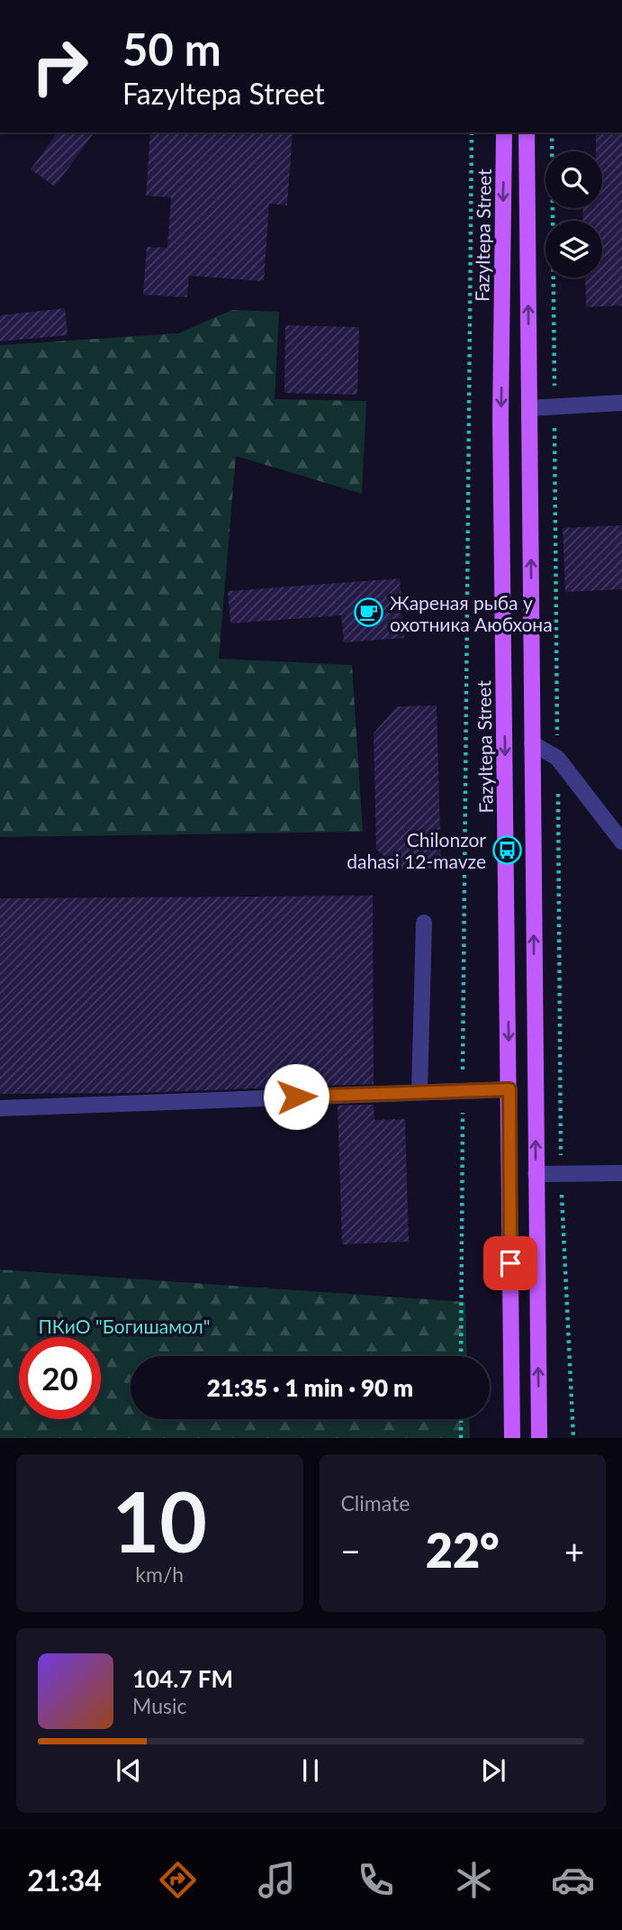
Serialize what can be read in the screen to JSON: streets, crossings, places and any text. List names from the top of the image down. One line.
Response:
{"streets":{"main road":["Fazyltepa Street"]},"parks":["ПКиО \"Богишамол\""],"places":{"cafe":["Жареная рыба у охотника Аюбхона"],"bus stop":["Chilonzor dahasi 12-mavze"]},"page":{"turn":["50 m","Fazyltepa Street"],"limit":"20","trip":"21:35 · 1 min · 90 m","tile":[["10","km/h"],"Climate"],"heat":["−","22°","+"],"song":["104.7 FM","Music"],"tabs":"21:34"}}
